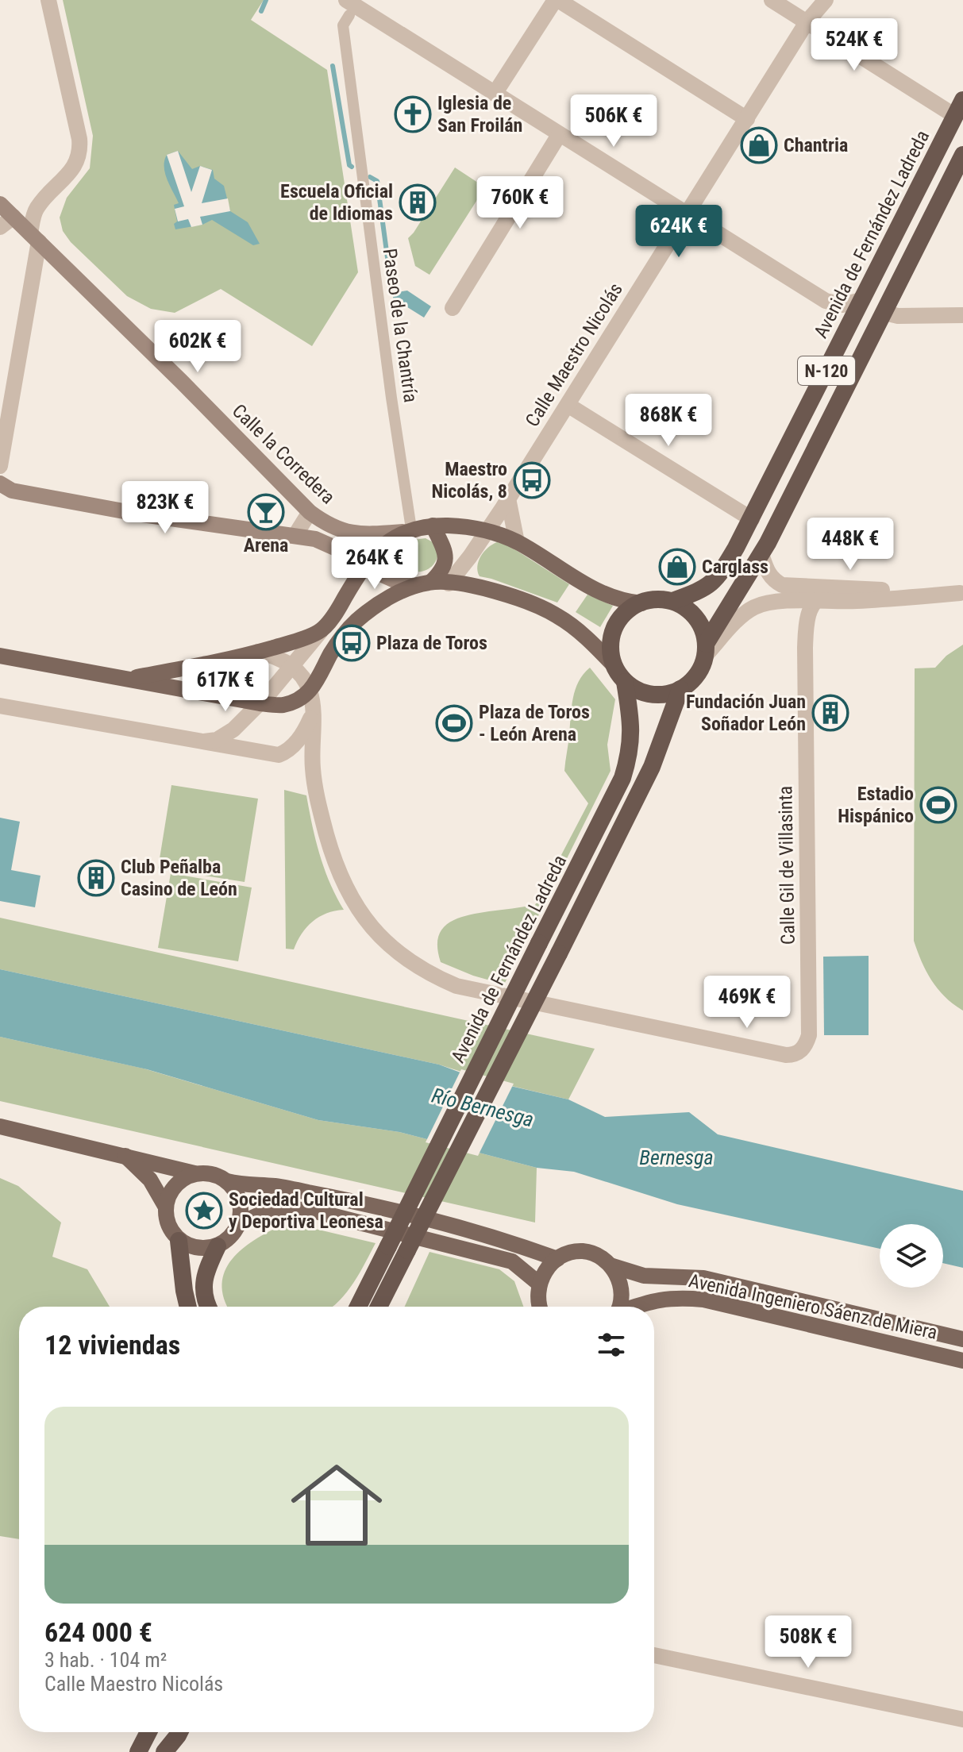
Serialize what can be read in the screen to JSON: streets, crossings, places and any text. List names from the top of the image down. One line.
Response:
{"streets":{"highway":["Avenida de Fernández Ladreda","N-120"],"main road":["Calle la Corredera","Avenida Ingeniero Sáenz de Miera"],"street":["Paseo de la Chantría","Calle Maestro Nicolás","Calle Gil de Villasinta"]},"crossings":[["Avenida de Fernández Ladreda","N-120"],["Avenida de Fernández Ladreda","Calle la Corredera"],["Paseo de la Chantría","Calle la Corredera"],["Calle Maestro Nicolás","Calle la Corredera"],["N-120","Calle la Corredera"]],"water":["Río Bernesga","Bernesga"],"places":{"church":["Iglesia de San Froilán"],"shop":["Chantria","Carglass"],"building":["Escuela Oficial de Idiomas","Fundación Juan Soñador León","Club Peñalba Casino de León"],"bus stop":["Maestro Nicolás, 8","Plaza de Toros"],"bar":["Arena"],"sports":["Plaza de Toros - León Arena","Estadio Hispánico"],"place":["Sociedad Cultural y Deportiva Leonesa"]},"page":{"price":["524K €","506K €","760K €","624K €","602K €","868K €","823K €","448K €","264K €","617K €","469K €","508K €"],"heading":"12 viviendas","list":[{"name":"624 000 €","note":"3 hab. · 104 m² · Calle Maestro Nicolás"}]}}
